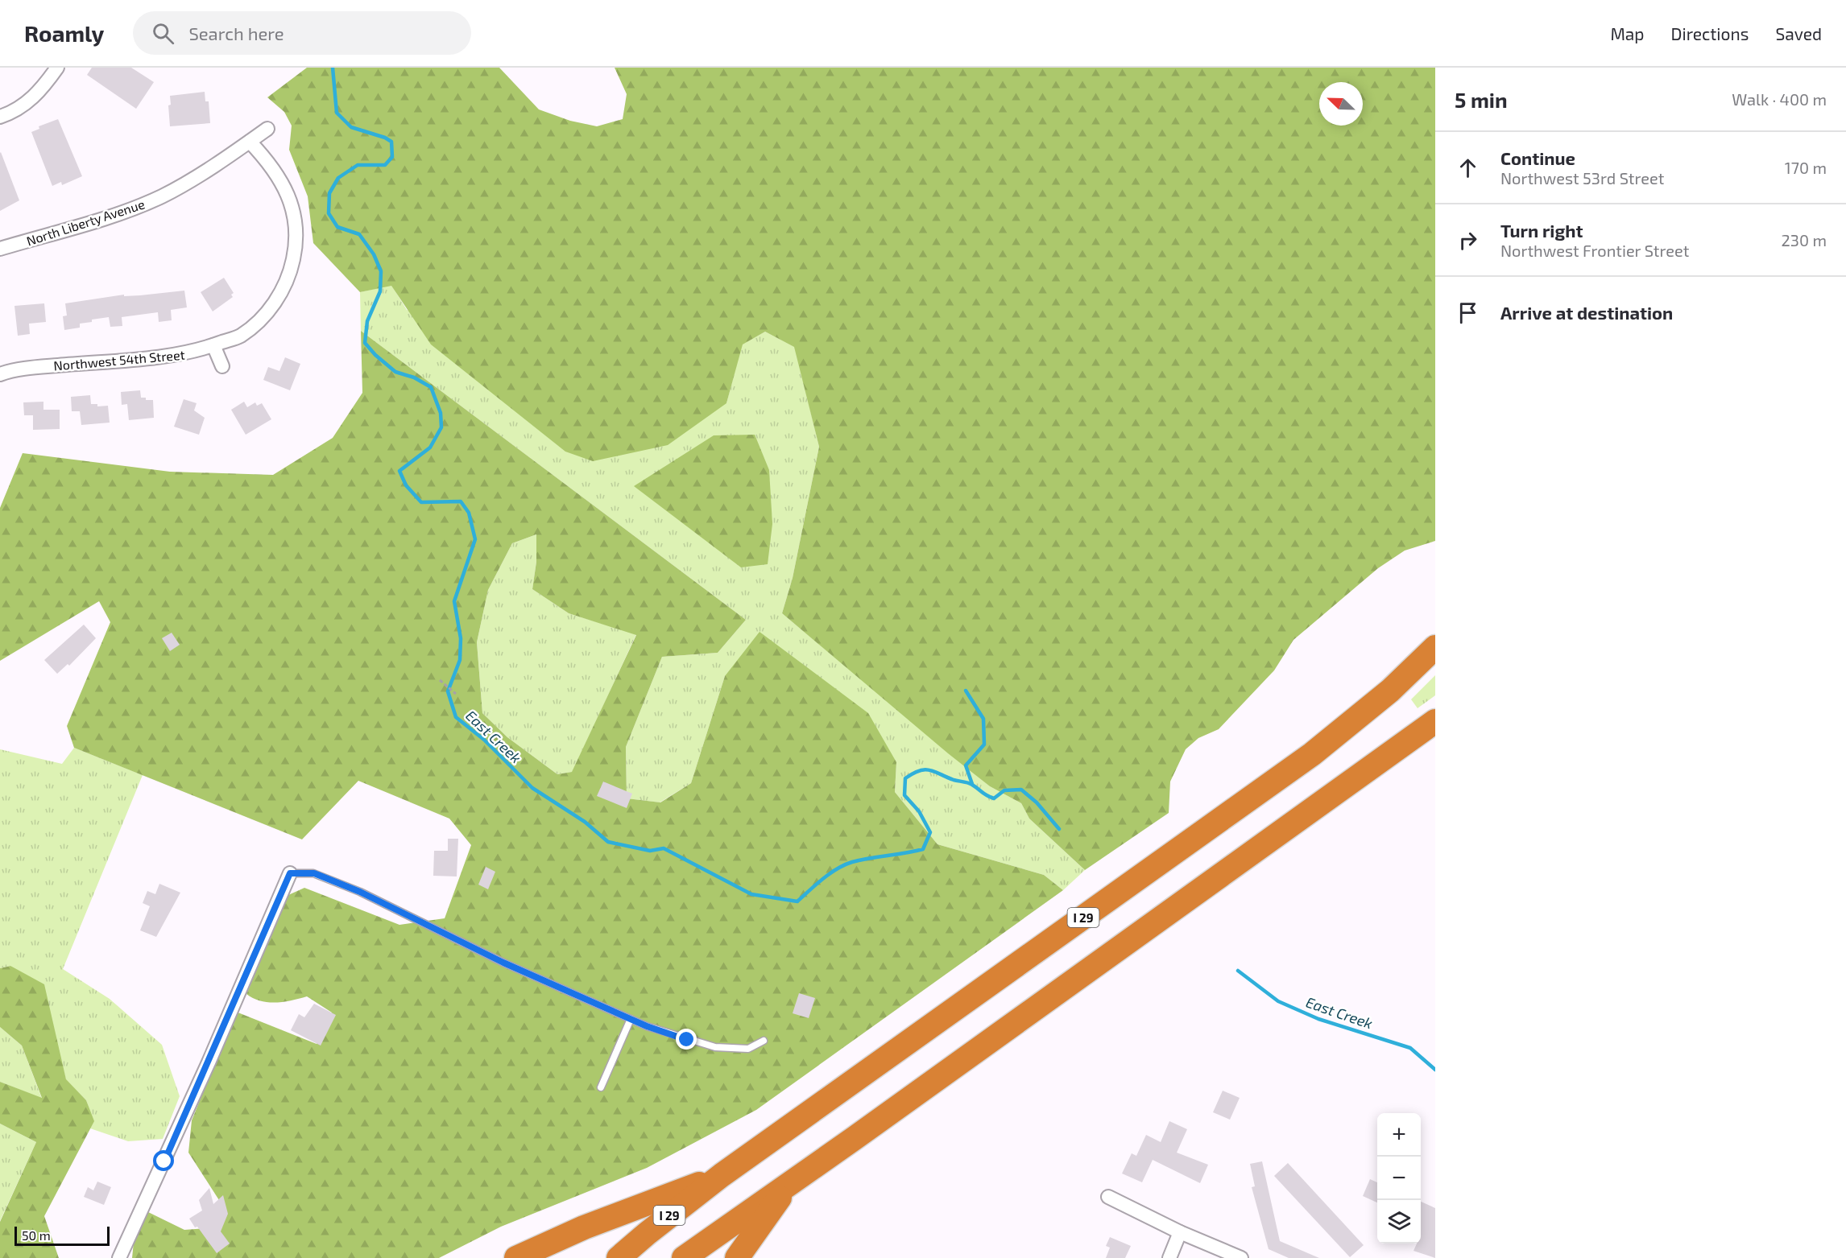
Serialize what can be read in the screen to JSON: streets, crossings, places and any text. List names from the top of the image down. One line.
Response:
{"streets":{"highway":["I 29"],"street":["North Liberty Avenue","Northwest 54th Street"]},"crossings":[["North Liberty Avenue","Northwest 54th Street"]],"water":["East Creek"],"scale_bar":"50 m","north":"top left","page":{"header":"Roamly","search":"Search here","nav":["Map","Directions","Saved"],"heading":["5 min","Walk · 400 m"],"list":[["Continue","Northwest 53rd Street","170 m"],["Turn right","Northwest Frontier Street","230 m"],"Arrive at destination"],"map_buttons":["+","−"],"scale":"50 m"}}
